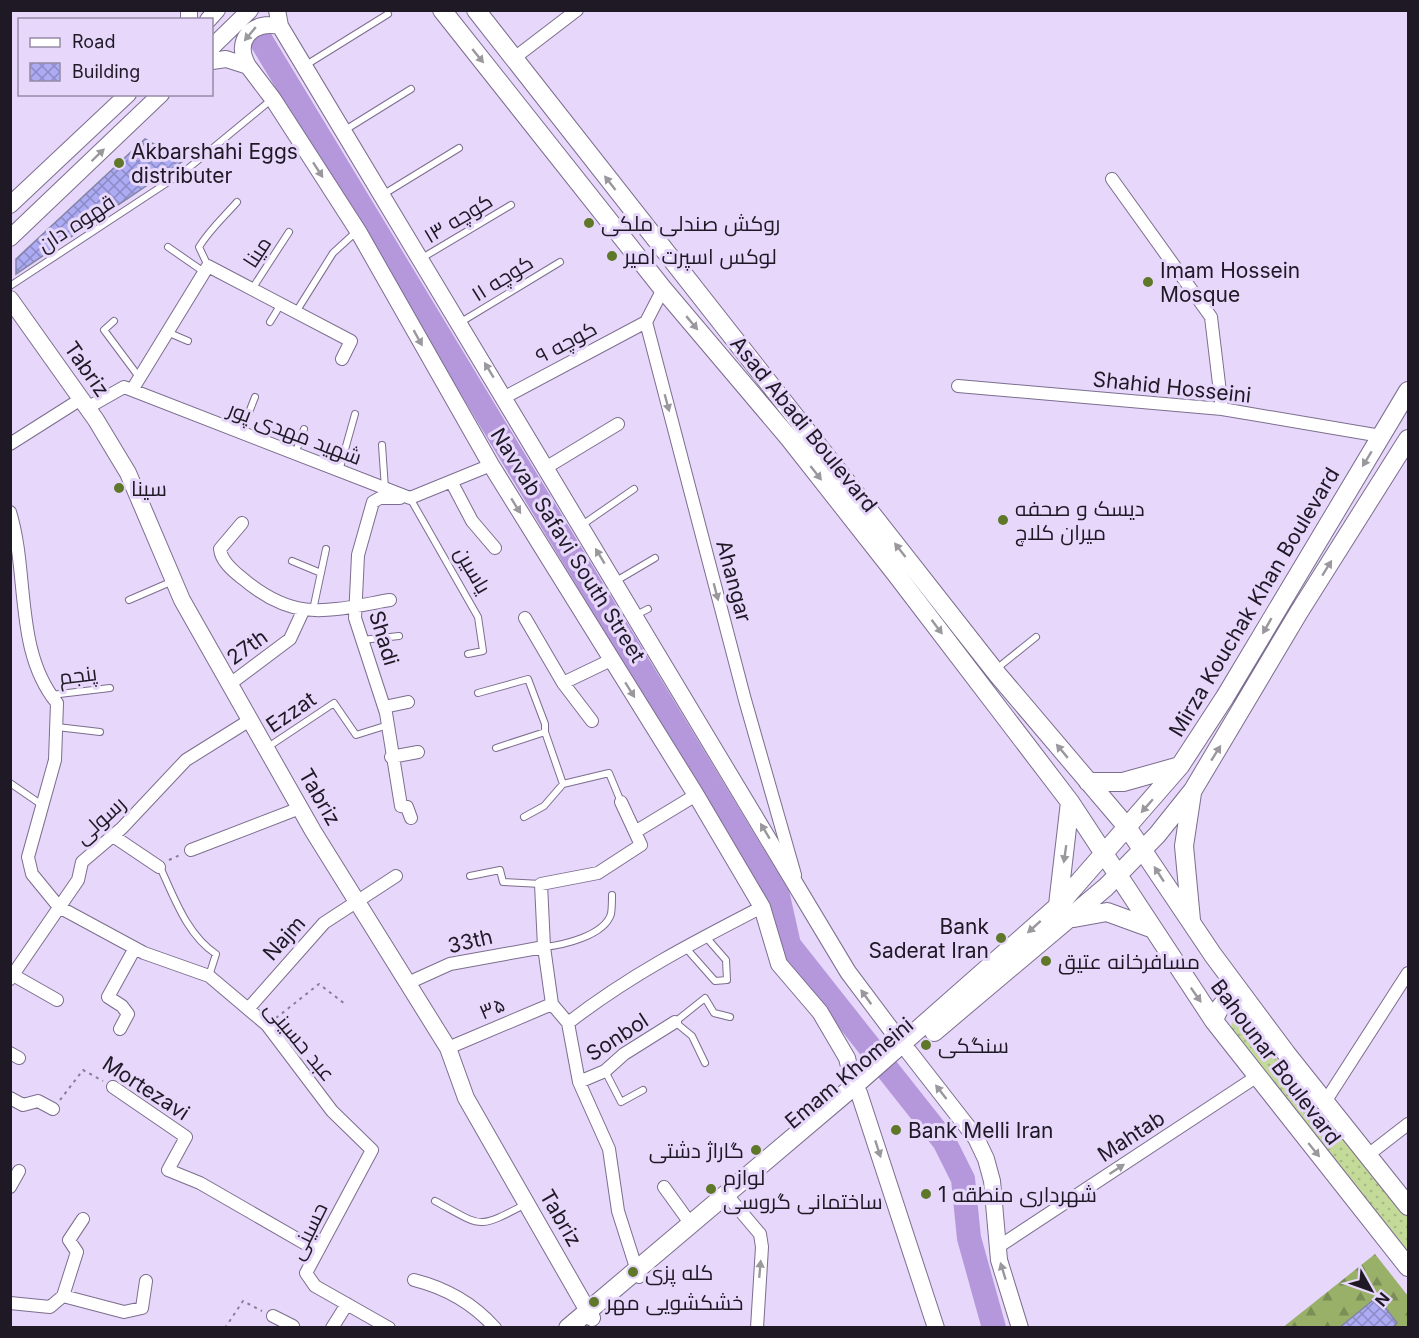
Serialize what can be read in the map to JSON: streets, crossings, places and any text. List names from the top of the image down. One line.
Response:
{"streets":{"main road":["Tabriz","Asad Abadi Boulevard","Navvab Safavi South Street","Mirza Kouchak Khan Boulevard","Bahounar Boulevard","Emam Khomeini"],"street":["کوچه ۹","Shahid Hosseini","شهید مهدی پور","Ahangar","Shadi","27th","رسولی","Najm","33th","۳۵","Sonbol","عبد حسینی","Mortezavi","Mahtab","حسینی"],"lane":["کوچه ۱۳","قهوه دان","مینا","کوچه ۱۱","یاسین","پنجم","Ezzat"]},"crossings":[["کوچه ۱۳","Navvab Safavi South Street"],["قهوه دان","Navvab Safavi South Street"],["کوچه ۱۱","Navvab Safavi South Street"],["کوچه ۹","Navvab Safavi South Street"],["کوچه ۹","Ahangar"],["Tabriz","27th"],["Tabriz","Ezzat"],["Tabriz","رسولی"],["Tabriz","Najm"],["Tabriz","33th"],["Tabriz","۳۵"],["Tabriz","Emam Khomeini"],["Shahid Hosseini","Mirza Kouchak Khan Boulevard"],["Asad Abadi Boulevard","Mirza Kouchak Khan Boulevard"],["Asad Abadi Boulevard","Bahounar Boulevard"],["Asad Abadi Boulevard","Emam Khomeini"],["شهید مهدی پور","یاسین"],["شهید مهدی پور","Shadi"],["Navvab Safavi South Street","Ahangar"],["Navvab Safavi South Street","Emam Khomeini"],["Navvab Safavi South Street","Mahtab"],["یاسین","Shadi"],["Mirza Kouchak Khan Boulevard","Bahounar Boulevard"],["Mirza Kouchak Khan Boulevard","Emam Khomeini"],["Shadi","Ezzat"],["رسولی","عبد حسینی"],["Najm","عبد حسینی"],["عبد حسینی","حسینی"],["Bahounar Boulevard","Emam Khomeini"],["Bahounar Boulevard","Mahtab"],["Mortezavi","حسینی"]],"one_way":["Ahangar","Mahtab"],"places":["Akbarshahi Eggs distributer","روکش صندلی ملکی","لوکس اسپرت امیر","Imam Hossein Mosque","سینا","دیسک و صحفه میران کلاچ","Bank Saderat Iran","مسافرخانه عتیق","سنگکی","Bank Melli Iran","گاراژ دشتی","لوازم ساختمانی گروسی","شهرداری منطقه 1","کله پزی","خشکشویی مهر"],"legend":["Road","Building"],"north":"bottom right"}
